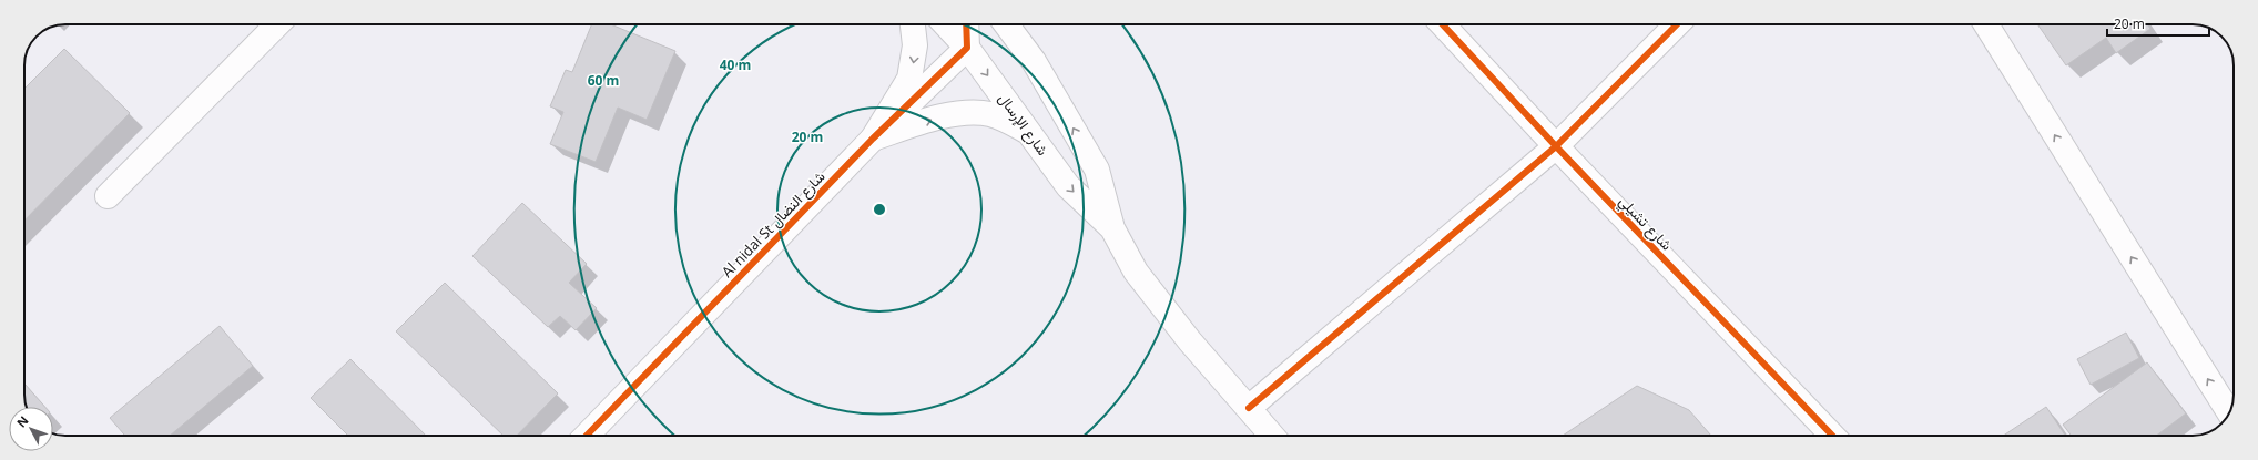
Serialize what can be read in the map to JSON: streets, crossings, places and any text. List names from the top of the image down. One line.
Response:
{"streets":{"street":["شارع الإرسال","شارع تشيلي","Al nidal St شارع النضال"]},"crossings":[["شارع الإرسال","Al nidal St شارع النضال"]],"scale_bar":"20 m","north":"top left","rings":["40 m","60 m","20 m"]}
